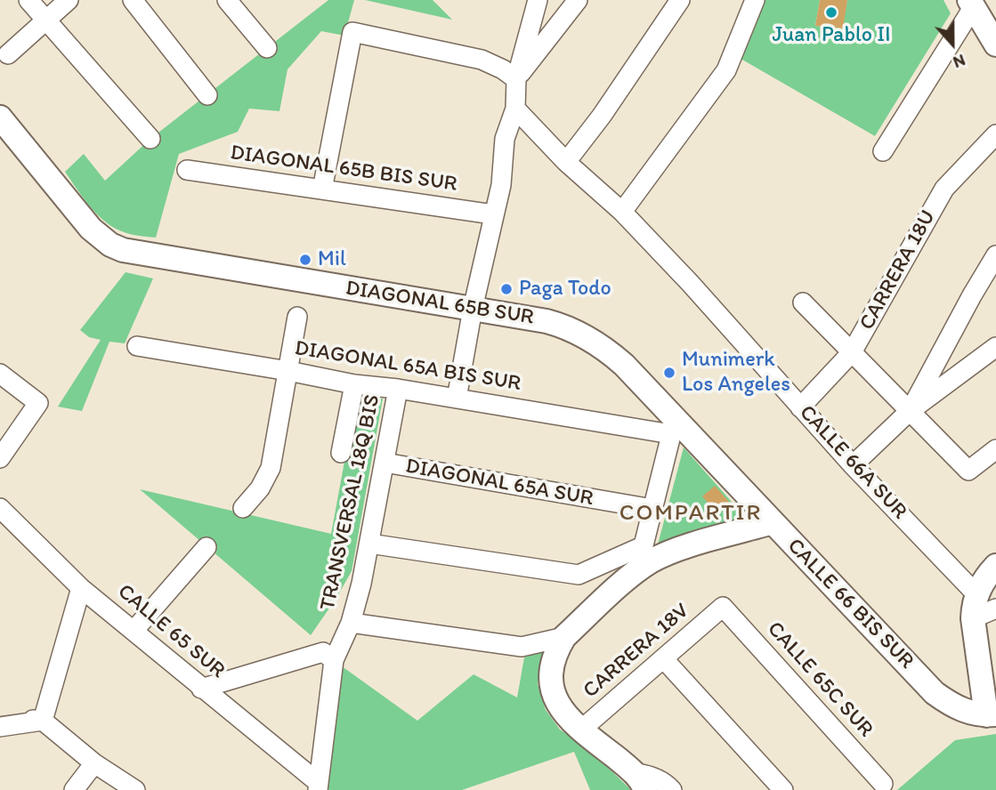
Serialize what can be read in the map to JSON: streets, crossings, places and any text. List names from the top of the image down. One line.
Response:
{"streets":{"street":["DIAGONAL 65B BIS SUR","CARRERA 18U","DIAGONAL 65B SUR","DIAGONAL 65A BIS SUR","CALLE 66A SUR","DIAGONAL 65A SUR","TRANSVERSAL 18Q BIS","CALLE 66 BIS SUR","CALLE 65 SUR","CARRERA 18V","CALLE 65C SUR"]},"crossings":[["CARRERA 18U","CALLE 66A SUR"],["DIAGONAL 65B SUR","CALLE 66 BIS SUR"],["DIAGONAL 65A BIS SUR","TRANSVERSAL 18Q BIS"],["DIAGONAL 65A BIS SUR","CALLE 66 BIS SUR"],["DIAGONAL 65A SUR","TRANSVERSAL 18Q BIS"],["TRANSVERSAL 18Q BIS","CALLE 65 SUR"],["CARRERA 18V","CALLE 65C SUR"]],"districts":["COMPARTIR"],"places":["Juan Pablo II","Mil","Paga Todo","Munimerk Los Angeles"],"north":"bottom"}
